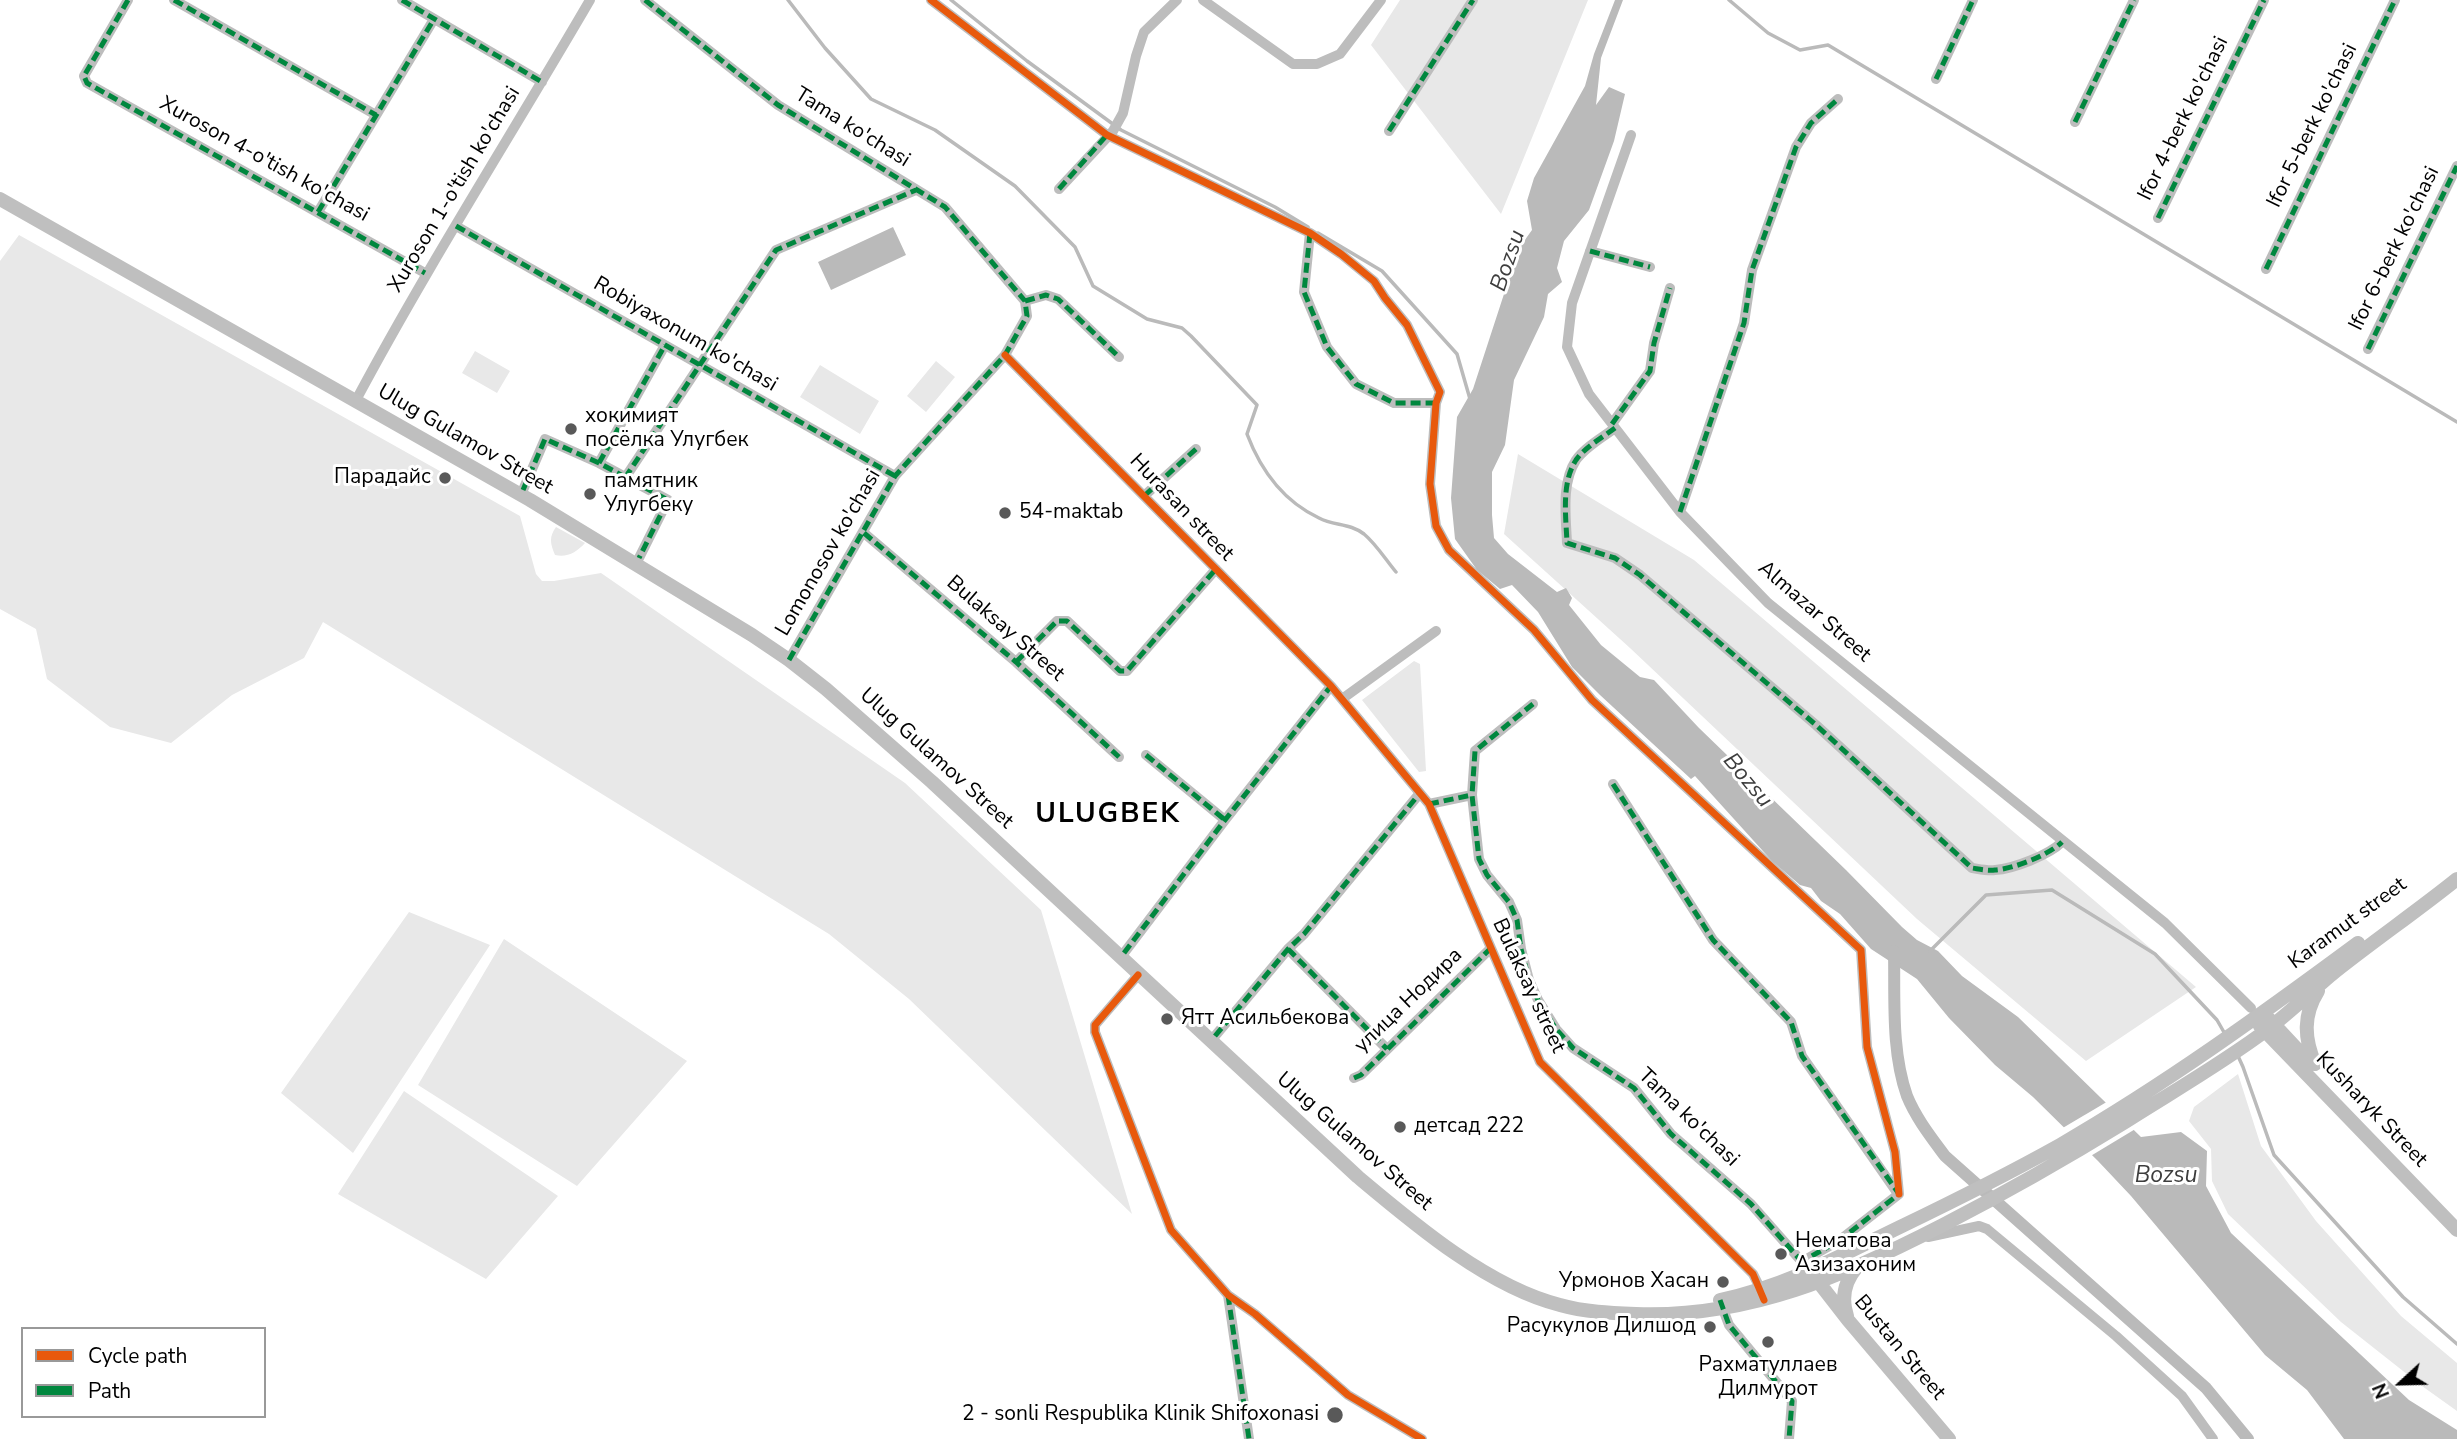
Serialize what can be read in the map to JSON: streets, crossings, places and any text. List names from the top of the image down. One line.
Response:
{"streets":{"main road":["Ulug Gulamov Street","Karamut street","Kusharyk Street","Bustan Street"],"street":["Ifor 4-berk ko'chasi","Ifor 5-berk ko'chasi","Tama ko'chasi","Xuroson 4-o'tish ko'chasi","Хuroson 1-o'tish ko'chasi","Ifor 6-berk ko'chasi","Robiyaxonum ko'chasi","Hurasan street","Lomonosov ko'chasi","Almazar Street","Bulaksay Street","Bulaksay street","улица Нодира"]},"crossings":[["Tama ko'chasi","Ulug Gulamov Street"],["Tama ko'chasi","Lomonosov ko'chasi"],["Tama ko'chasi","Bustan Street"],["Xuroson 4-o'tish ko'chasi","Хuroson 1-o'tish ko'chasi"],["Хuroson 1-o'tish ko'chasi","Robiyaxonum ko'chasi"],["Хuroson 1-o'tish ko'chasi","Ulug Gulamov Street"],["Robiyaxonum ko'chasi","Lomonosov ko'chasi"],["Ulug Gulamov Street","Lomonosov ko'chasi"],["Ulug Gulamov Street","Bulaksay street"],["Ulug Gulamov Street","Bustan Street"],["Hurasan street","Lomonosov ko'chasi"],["Hurasan street","Bulaksay street"],["Lomonosov ko'chasi","Bulaksay Street"],["Almazar Street","Karamut street"],["Almazar Street","Kusharyk Street"],["Karamut street","Kusharyk Street"],["Bulaksay street","улица Нодира"]],"districts":["ULUGBEK"],"water":["Bozsu"],"places":["хокимият посёлка Улугбек","Парадайс","памятник Улугбеку","54-maktab","Ятт Асильбекова","детсад 222","Нематова Азизахоним","Урмонов Хасан","Расукулов Дилшод","Рахматуллаев Дилмурот","2 - sonli Respublika Klinik Shifoxonasi"],"legend":["Cycle path","Path"],"north":"left"}
